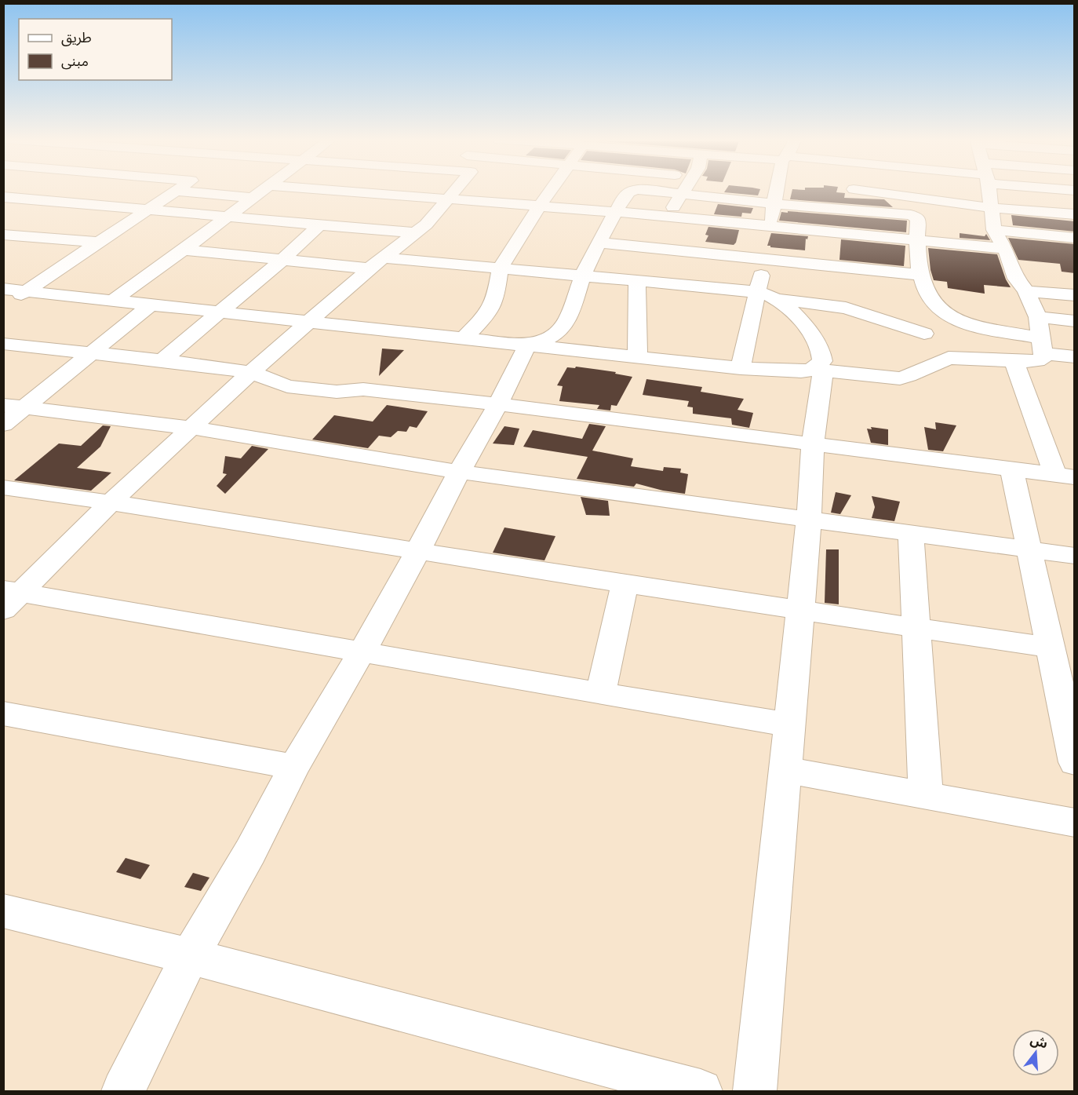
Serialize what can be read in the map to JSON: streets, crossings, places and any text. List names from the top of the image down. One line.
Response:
{"legend":["طريق","مبنى"],"north":"top"}
